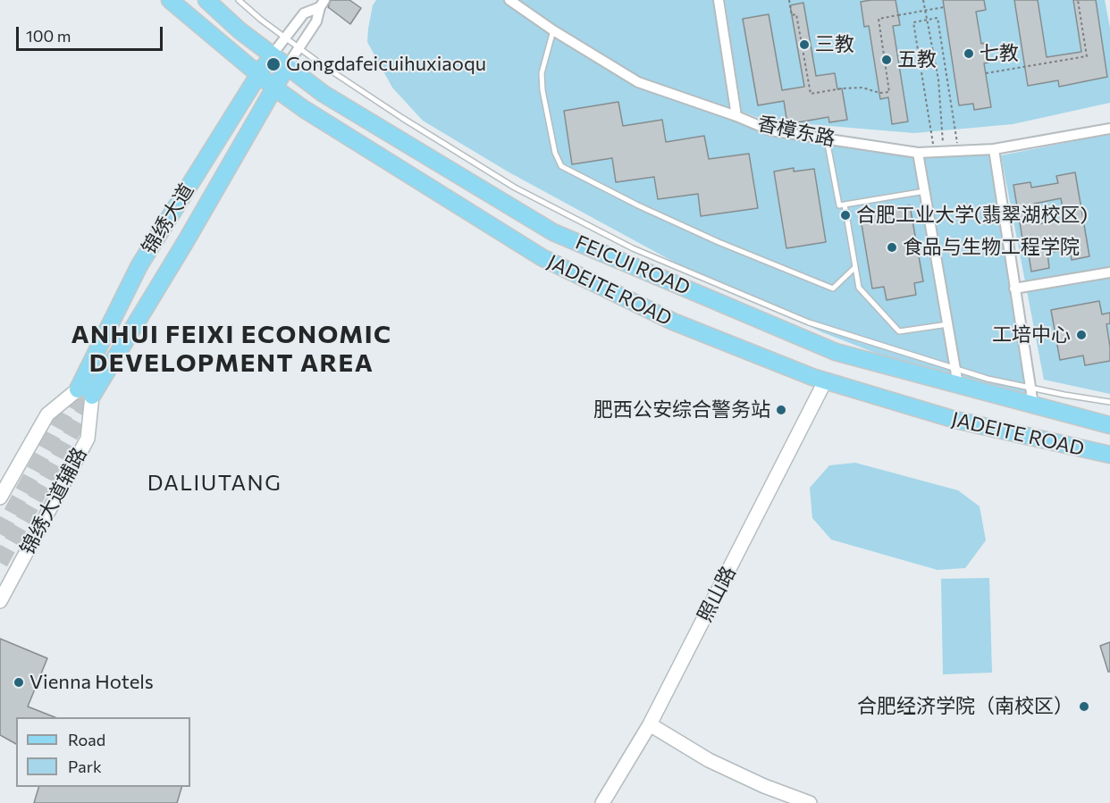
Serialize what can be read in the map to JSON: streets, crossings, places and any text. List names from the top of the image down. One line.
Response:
{"streets":{"main road":["锦绣大道","FEICUI ROAD","JADEITE ROAD"],"street":["香樟东路","锦绣大道辅路","照山路"]},"crossings":[["锦绣大道","FEICUI ROAD"],["锦绣大道","JADEITE ROAD"],["锦绣大道","锦绣大道辅路"],["JADEITE ROAD","照山路"]],"districts":["ANHUI FEIXI ECONOMIC DEVELOPMENT AREA","DALIUTANG"],"places":["三教","七教","五教","Gongdafeicuihuxiaoqu","合肥工业大学(翡翠湖校区)","食品与生物工程学院","工培中心","肥西公安综合警务站","Vienna Hotels","合肥经济学院（南校区）"],"legend":["Road","Park"],"scale_bar":"100 m"}
